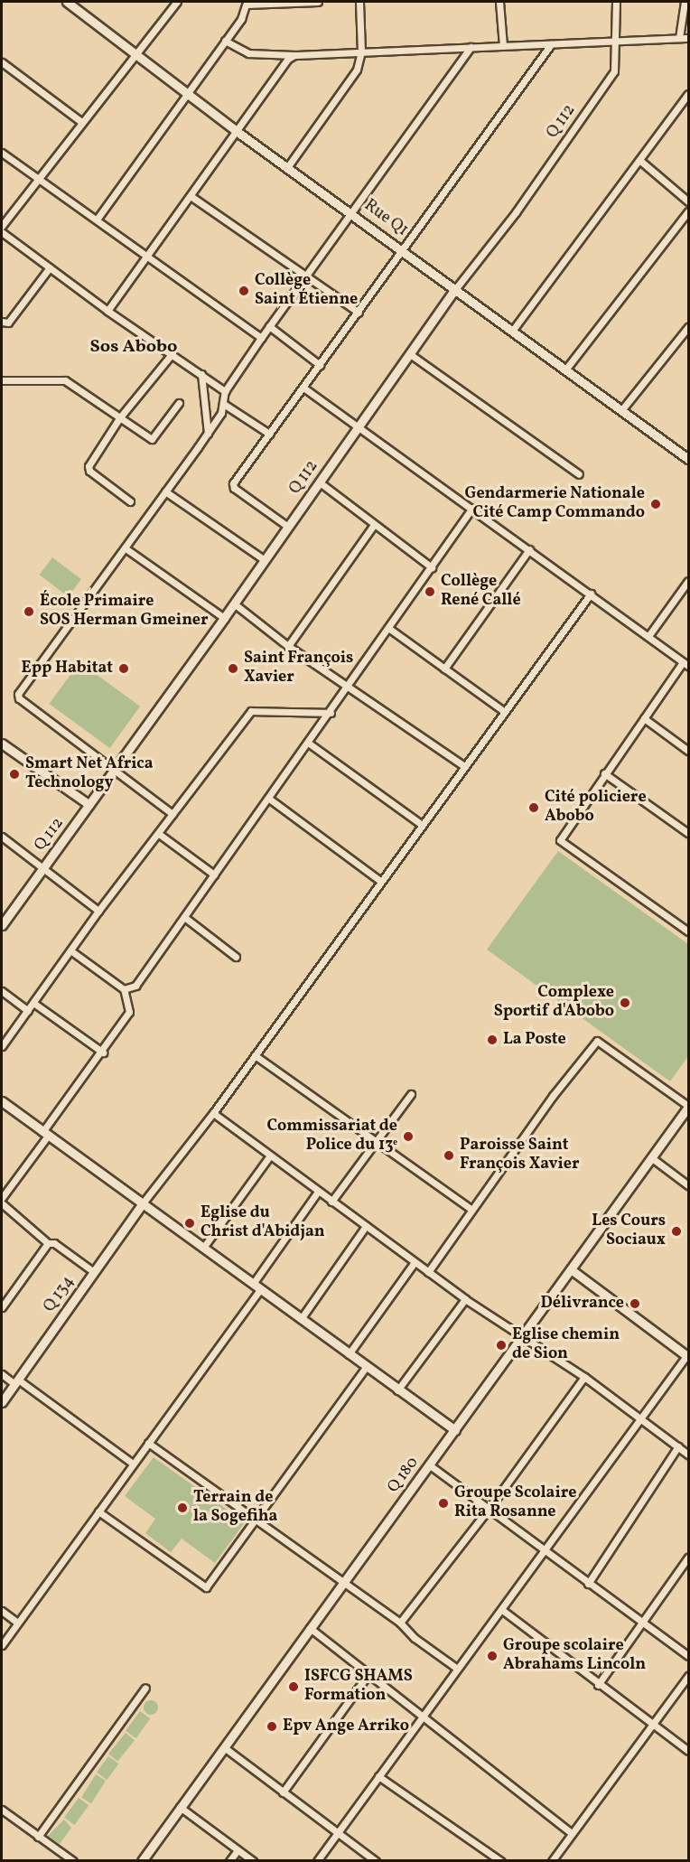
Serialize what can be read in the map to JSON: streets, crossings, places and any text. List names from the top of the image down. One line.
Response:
{"streets":{"street":["Q 112","Rue Q1","Q 134","Q 180"]},"crossings":[["Q 112","Rue Q1"]],"districts":["Sos Abobo"],"places":["Collège Saint Étienne","Gendarmerie Nationale Cité Camp Commando","Collège René Callé","École Primaire SOS Herman Gmeiner","Epp Habitat","Saint François Xavier","Smart Net Africa Technology","Cité policiere Abobo","Complexe Sportif d'Abobo","La Poste","Commissariat de Police du 13ᵉ","Paroisse Saint François Xavier","Eglise du Christ d'Abidjan","Les Cours Sociaux","Délivrance","Eglise chemin de Sion","Groupe Scolaire Rita Rosanne","Terrain de la Sogefiha","Groupe scolaire Abrahams Lincoln","ISFCG SHAMS Formation","Epv Ange Arriko"]}
